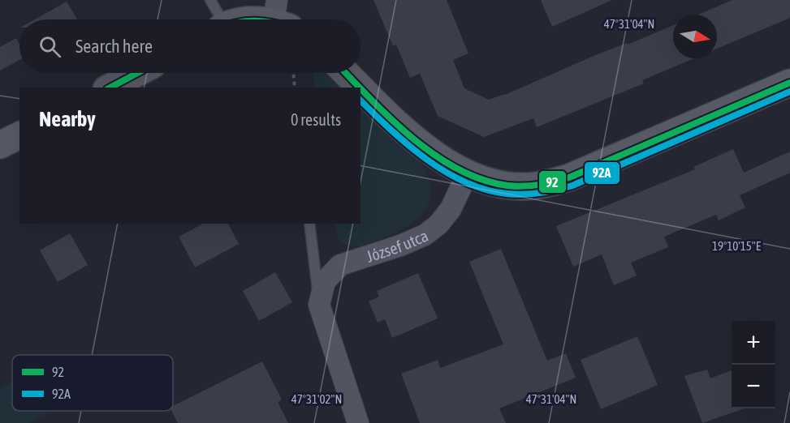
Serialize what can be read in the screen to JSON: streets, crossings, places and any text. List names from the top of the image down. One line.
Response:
{"streets":{"street":["József utca"]},"lines":["transit line 92","transit line 92A"],"legend":["92","92A"],"north":"right","page":{"search":"Search here","heading":["Nearby","0 results"],"map_buttons":["+","−"]},"coordinates":["47°31'04\"N","19°10'15\"E","47°31'02\"N"]}
